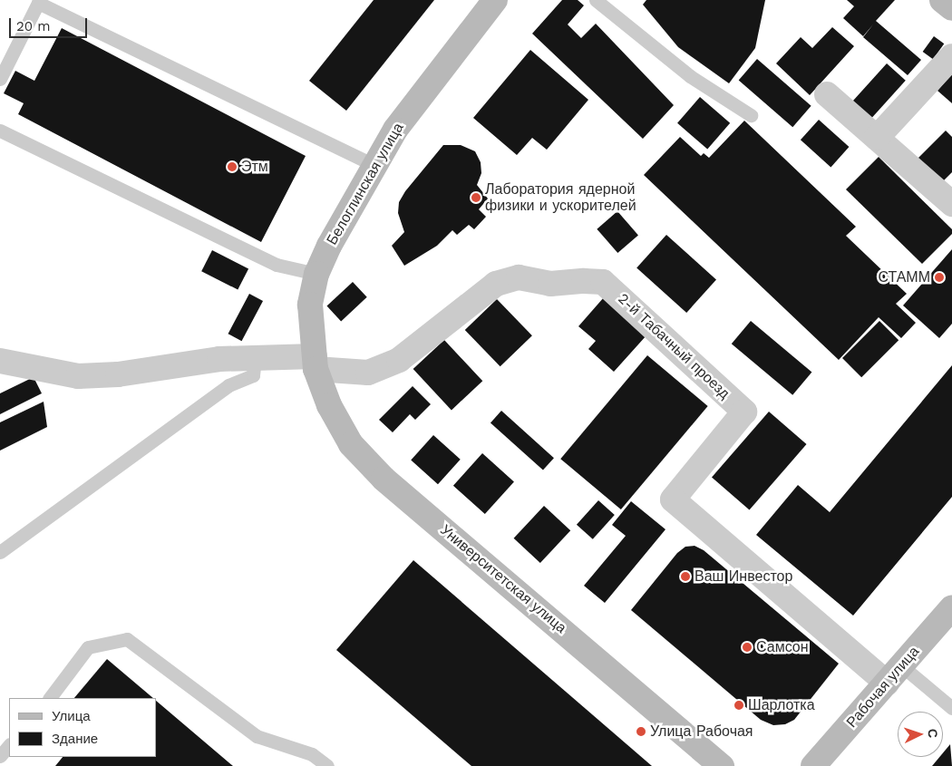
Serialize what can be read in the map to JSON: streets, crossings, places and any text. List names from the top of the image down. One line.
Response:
{"streets":{"main road":["Белоглинская улица","Университетская улица","Рабочая улица"],"street":["2-й Табачный проезд"]},"crossings":[["Белоглинская улица","2-й Табачный проезд"],["Белоглинская улица","Университетская улица"],["2-й Табачный проезд","Университетская улица"],["2-й Табачный проезд","Рабочая улица"]],"places":["Этм","Лаборатория ядерной физики и ускорителей","СТАММ","Ваш Инвестор","Самсон","Шарлотка","Улица Рабочая"],"legend":["Улица","Здание"],"scale_bar":"20 m","north":"right"}
